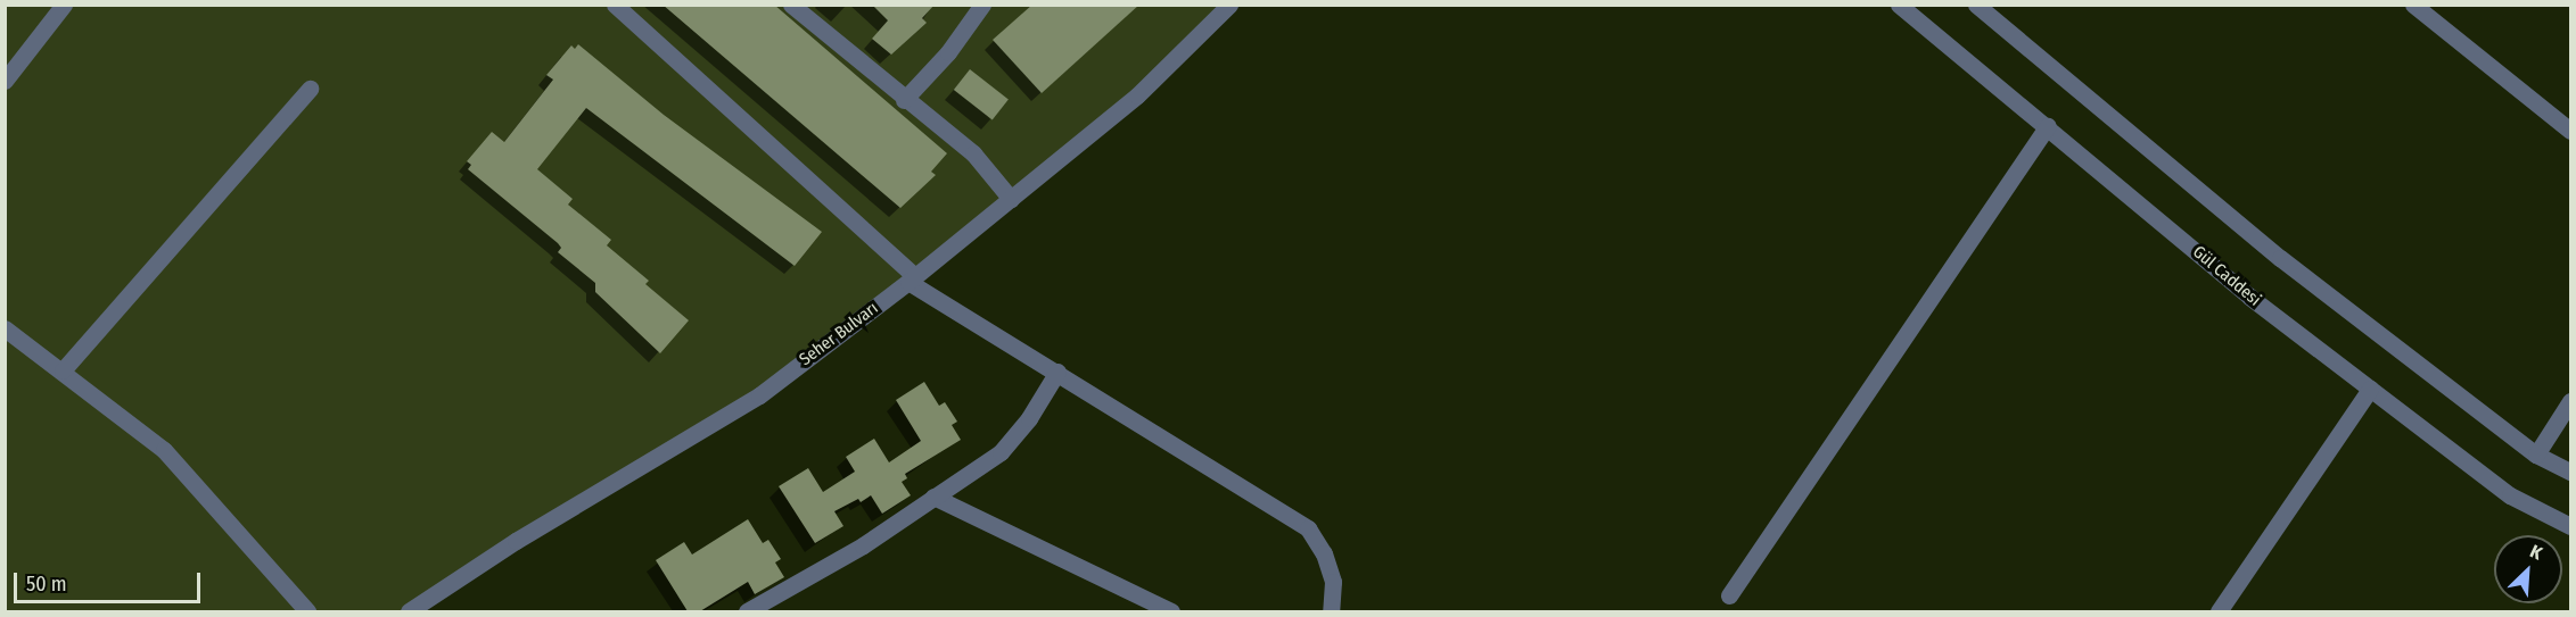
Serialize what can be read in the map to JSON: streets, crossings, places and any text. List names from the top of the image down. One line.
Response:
{"streets":{"street":["Gül Caddesi","Seher Bulvarı"]},"scale_bar":"50 m","north":"top right"}
